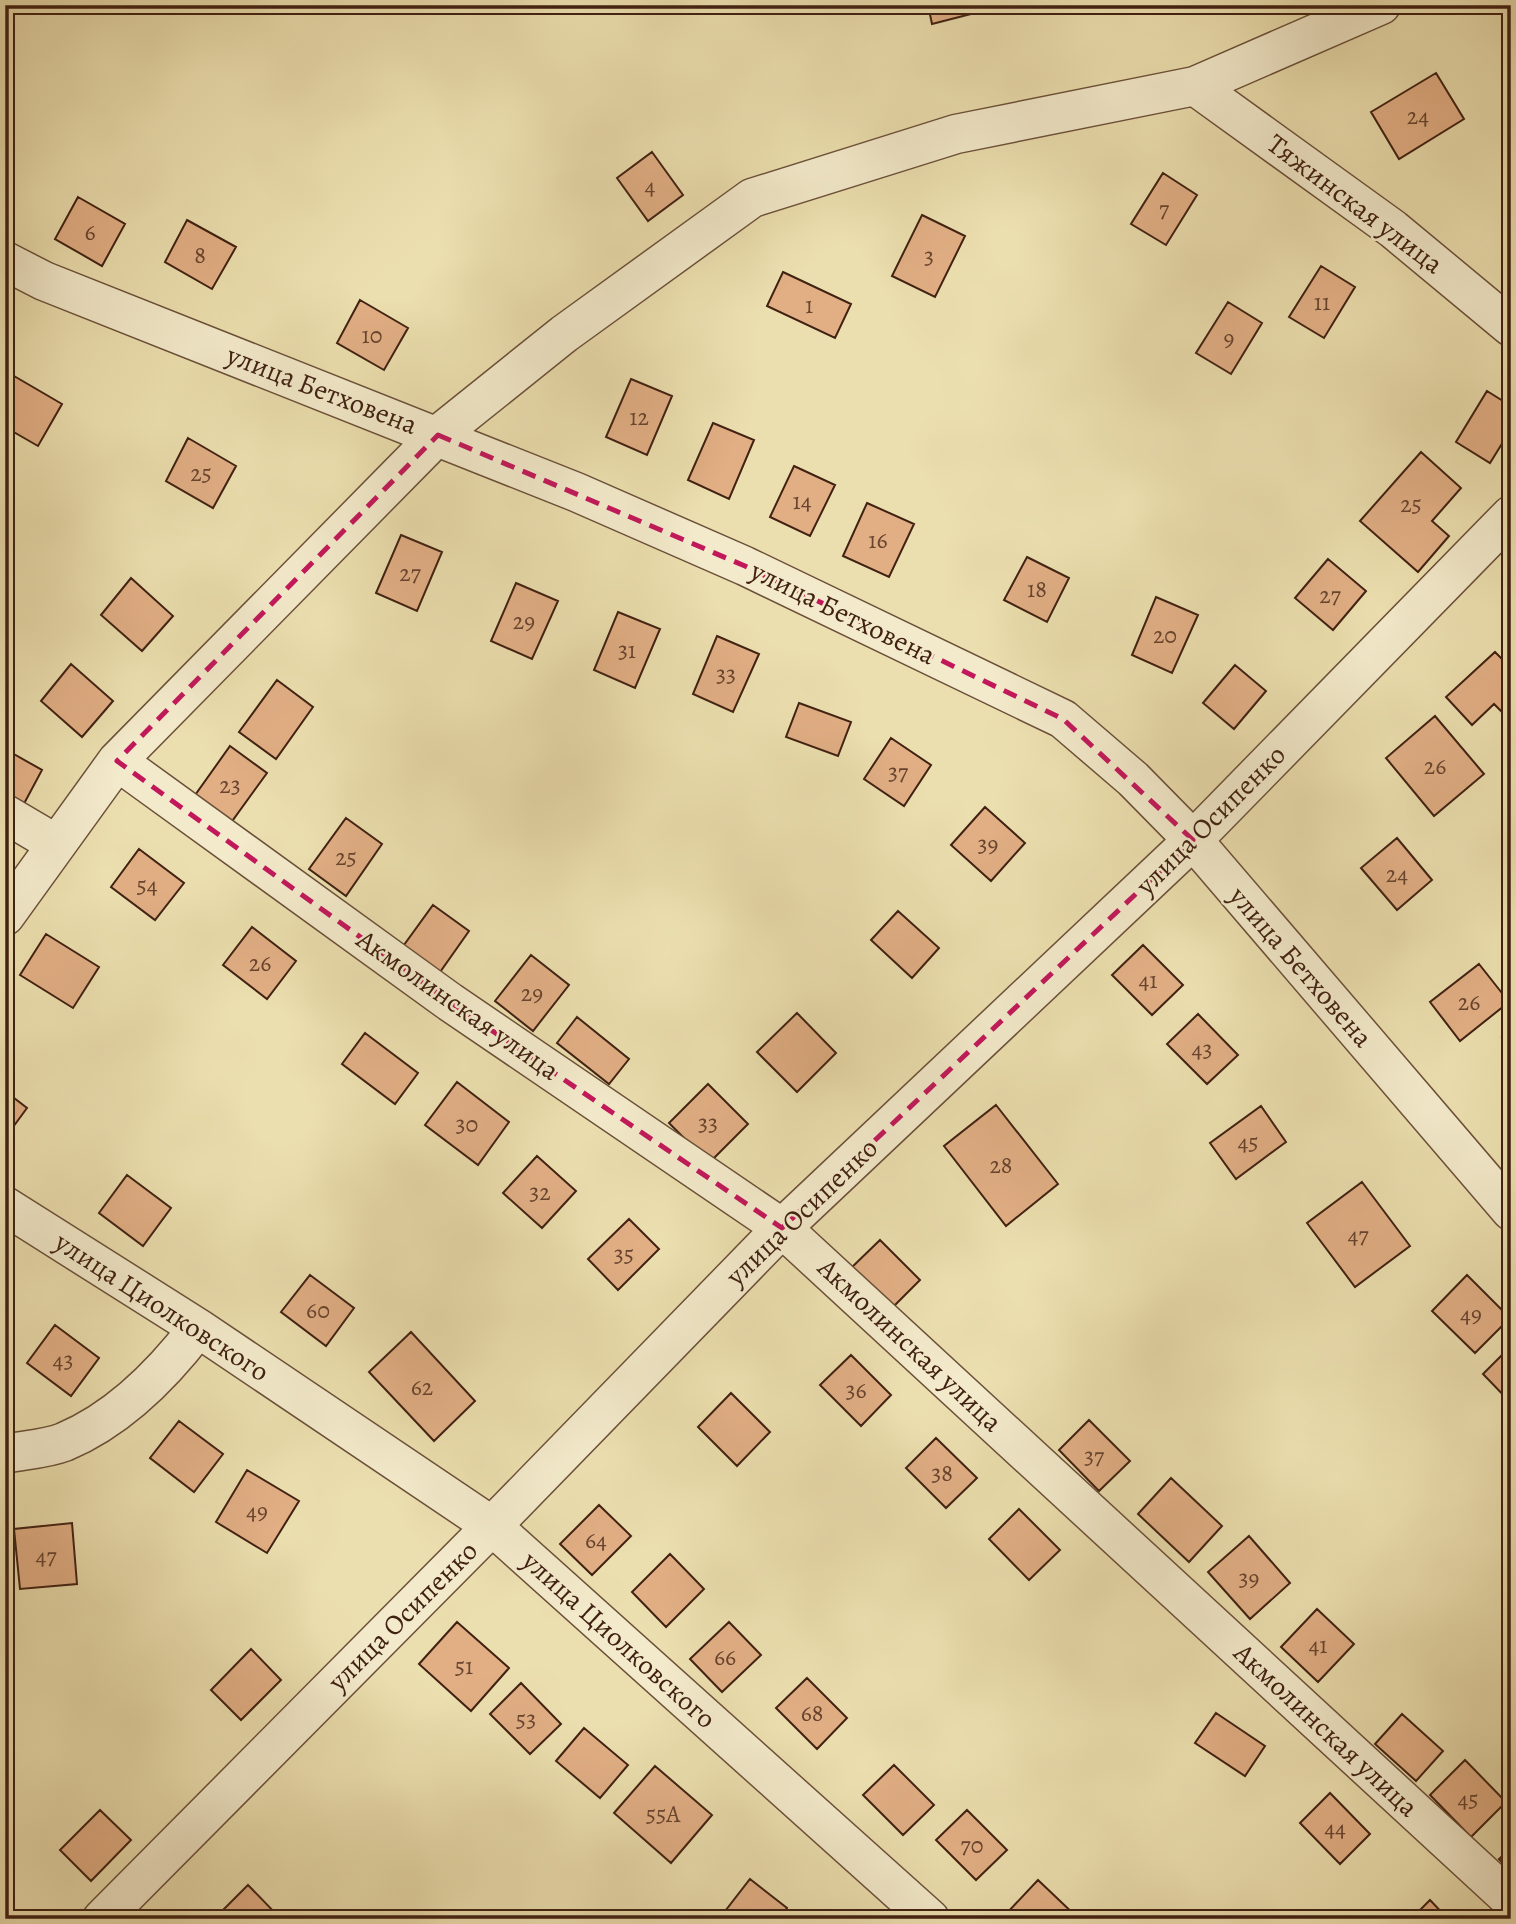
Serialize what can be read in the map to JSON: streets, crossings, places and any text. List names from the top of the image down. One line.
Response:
{"streets":{"street":["Тяжинская улица","улица Бетховена","улица Осипенко","Акмолинская улица","улица Циолковского"]},"crossings":[["улица Бетховена","улица Осипенко"],["улица Осипенко","Акмолинская улица"],["улица Осипенко","улица Циолковского"]],"house_numbers":["24","4","7","6","8","3","11","1","10","9","12","25","14","25","16","27","18","27","29","20","31","33","26","37","23","39","25","24","54","26","41","29","26","43","33","30","45","28","32","47","35","60","49","43","62","36","37","38","49","64","47","39","41","66","51","68","53","45","55А","44","70"]}
